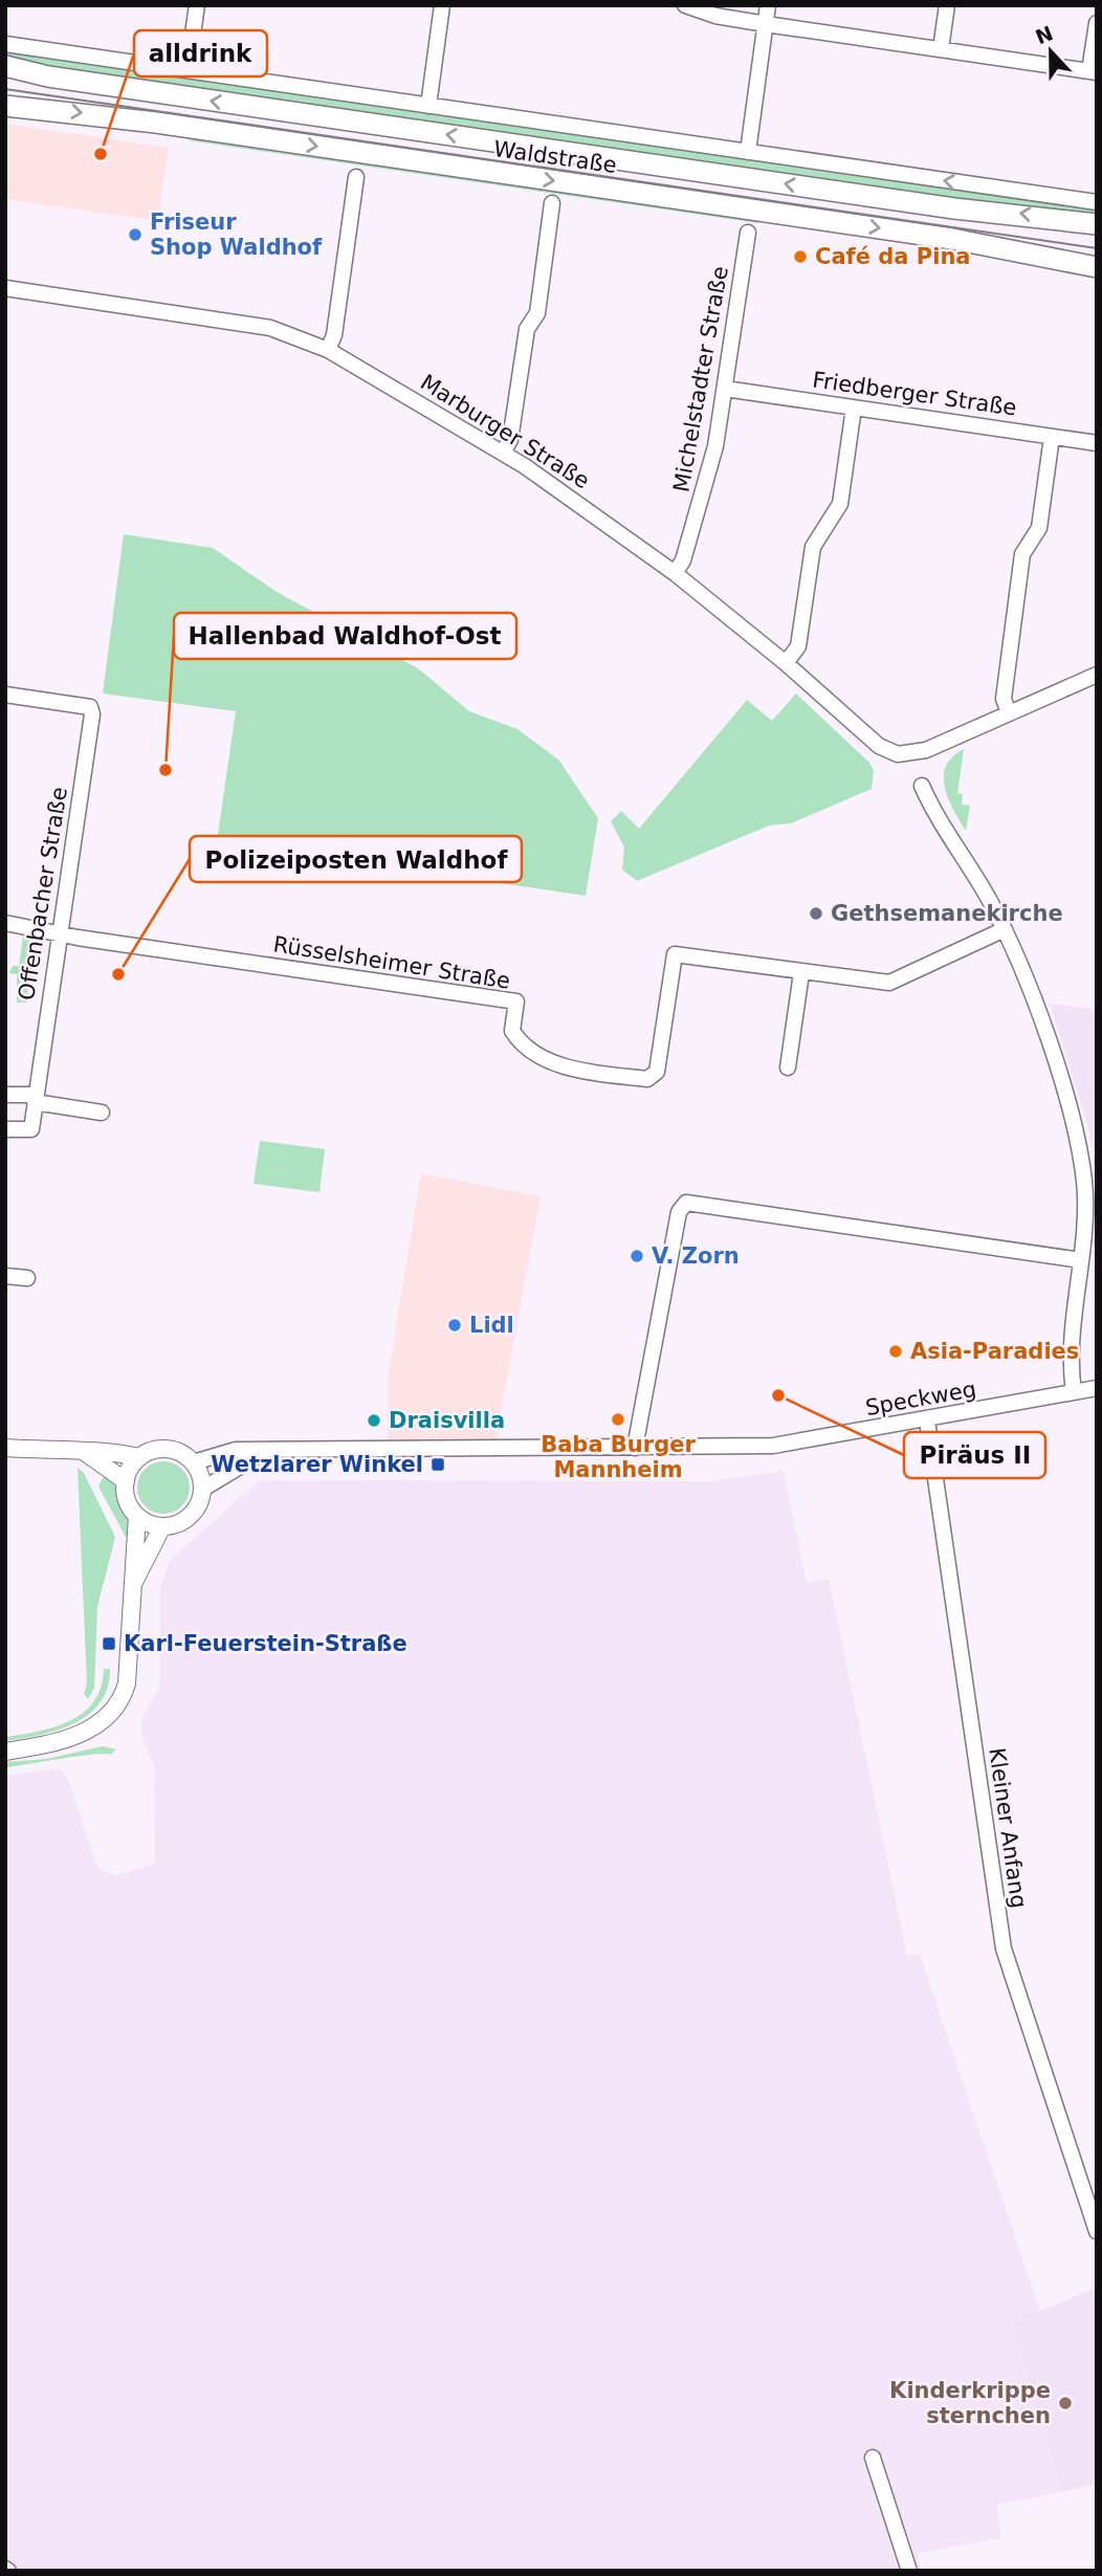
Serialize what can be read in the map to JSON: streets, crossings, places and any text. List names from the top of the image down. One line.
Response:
{"streets":{"main road":["Waldstraße"],"street":["Michelstadter Straße","Friedberger Straße","Marburger Straße","Offenbacher Straße","Rüsselsheimer Straße","Speckweg","Kleiner Anfang"]},"crossings":[["Michelstadter Straße","Friedberger Straße"],["Michelstadter Straße","Marburger Straße"],["Offenbacher Straße","Rüsselsheimer Straße"],["Speckweg","Kleiner Anfang"]],"places":{"other":["alldrink","Friseur Shop Waldhof","Café da Pina","Hallenbad Waldhof-Ost","Gethsemanekirche","Polizeiposten Waldhof","V. Zorn","Lidl","Asia-Paradies","Piräus II","Baba Burger Mannheim","Draisvilla","Kinderkrippe sternchen"],"transit":["Wetzlarer Winkel","Karl-Feuerstein-Straße"]},"north":"top"}
